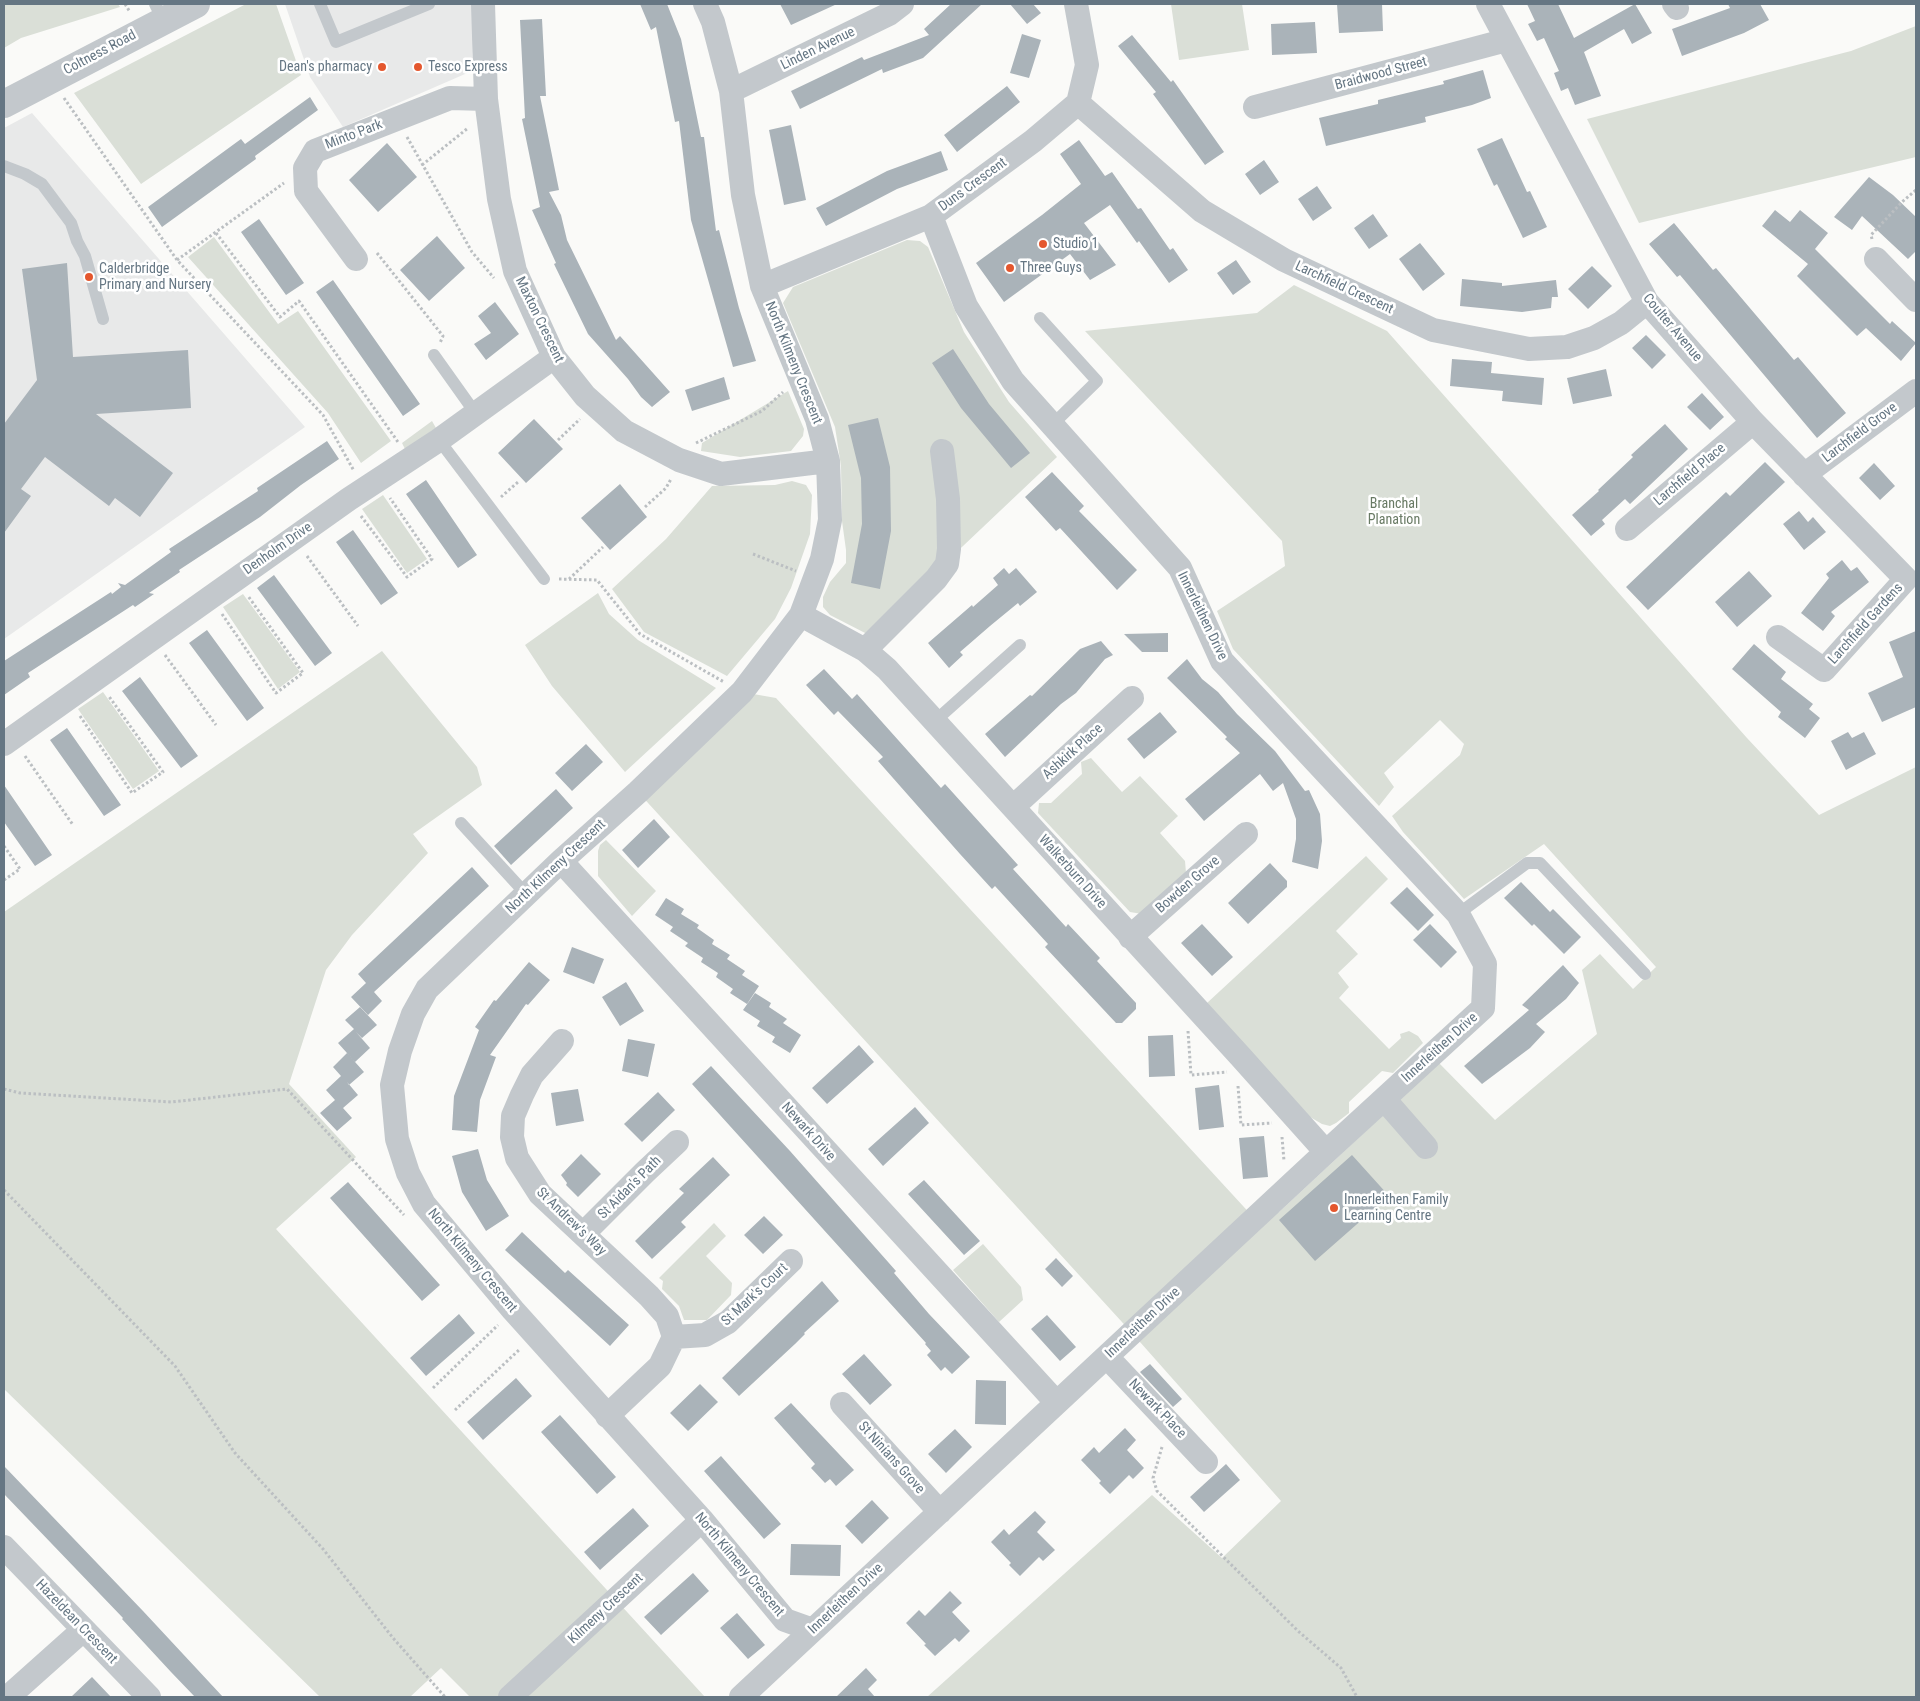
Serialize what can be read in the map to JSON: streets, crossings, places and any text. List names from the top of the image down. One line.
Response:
{"streets":{"street":["Linden Avenue","Coltness Road","Braidwood Street","Minto Park","Duns Crescent","Larchfield Crescent","Maxton Crescent","Coulter Avenue","North Kilmeny Crescent","Larchfield Grove","Larchfield Place","Denholm Drive","Innerleithen Drive","Larchfield Gardens","Ashkirk Place","Walkerburn Drive","Bowden Grove","Newark Drive","St Aidan's Path","St Andrew's Way","St Mark's Court","Newark Place","St Ninians Grove","Kilmeny Crescent","Hazeldean Crescent"]},"crossings":[["Linden Avenue","North Kilmeny Crescent"],["Braidwood Street","Coulter Avenue"],["Minto Park","Maxton Crescent"],["Duns Crescent","Larchfield Crescent"],["Duns Crescent","North Kilmeny Crescent"],["Duns Crescent","Innerleithen Drive"],["Larchfield Crescent","Coulter Avenue"],["Maxton Crescent","North Kilmeny Crescent"],["Maxton Crescent","Denholm Drive"],["Coulter Avenue","Larchfield Grove"],["Coulter Avenue","Larchfield Place"],["Coulter Avenue","Larchfield Gardens"],["North Kilmeny Crescent","Innerleithen Drive"],["North Kilmeny Crescent","Walkerburn Drive"],["North Kilmeny Crescent","Newark Drive"],["North Kilmeny Crescent","Kilmeny Crescent"],["Innerleithen Drive","Walkerburn Drive"],["Innerleithen Drive","Newark Drive"],["Innerleithen Drive","Newark Place"],["Innerleithen Drive","St Ninians Grove"],["Ashkirk Place","Walkerburn Drive"],["Walkerburn Drive","Bowden Grove"],["St Aidan's Path","St Andrew's Way"],["St Andrew's Way","St Mark's Court"]],"parks":["Branchal Planation"],"places":["Dean's pharmacy","Tesco Express","Studio 1","Three Guys","Calderbridge Primary and Nursery","Innerleithen Family Learning Centre"]}
